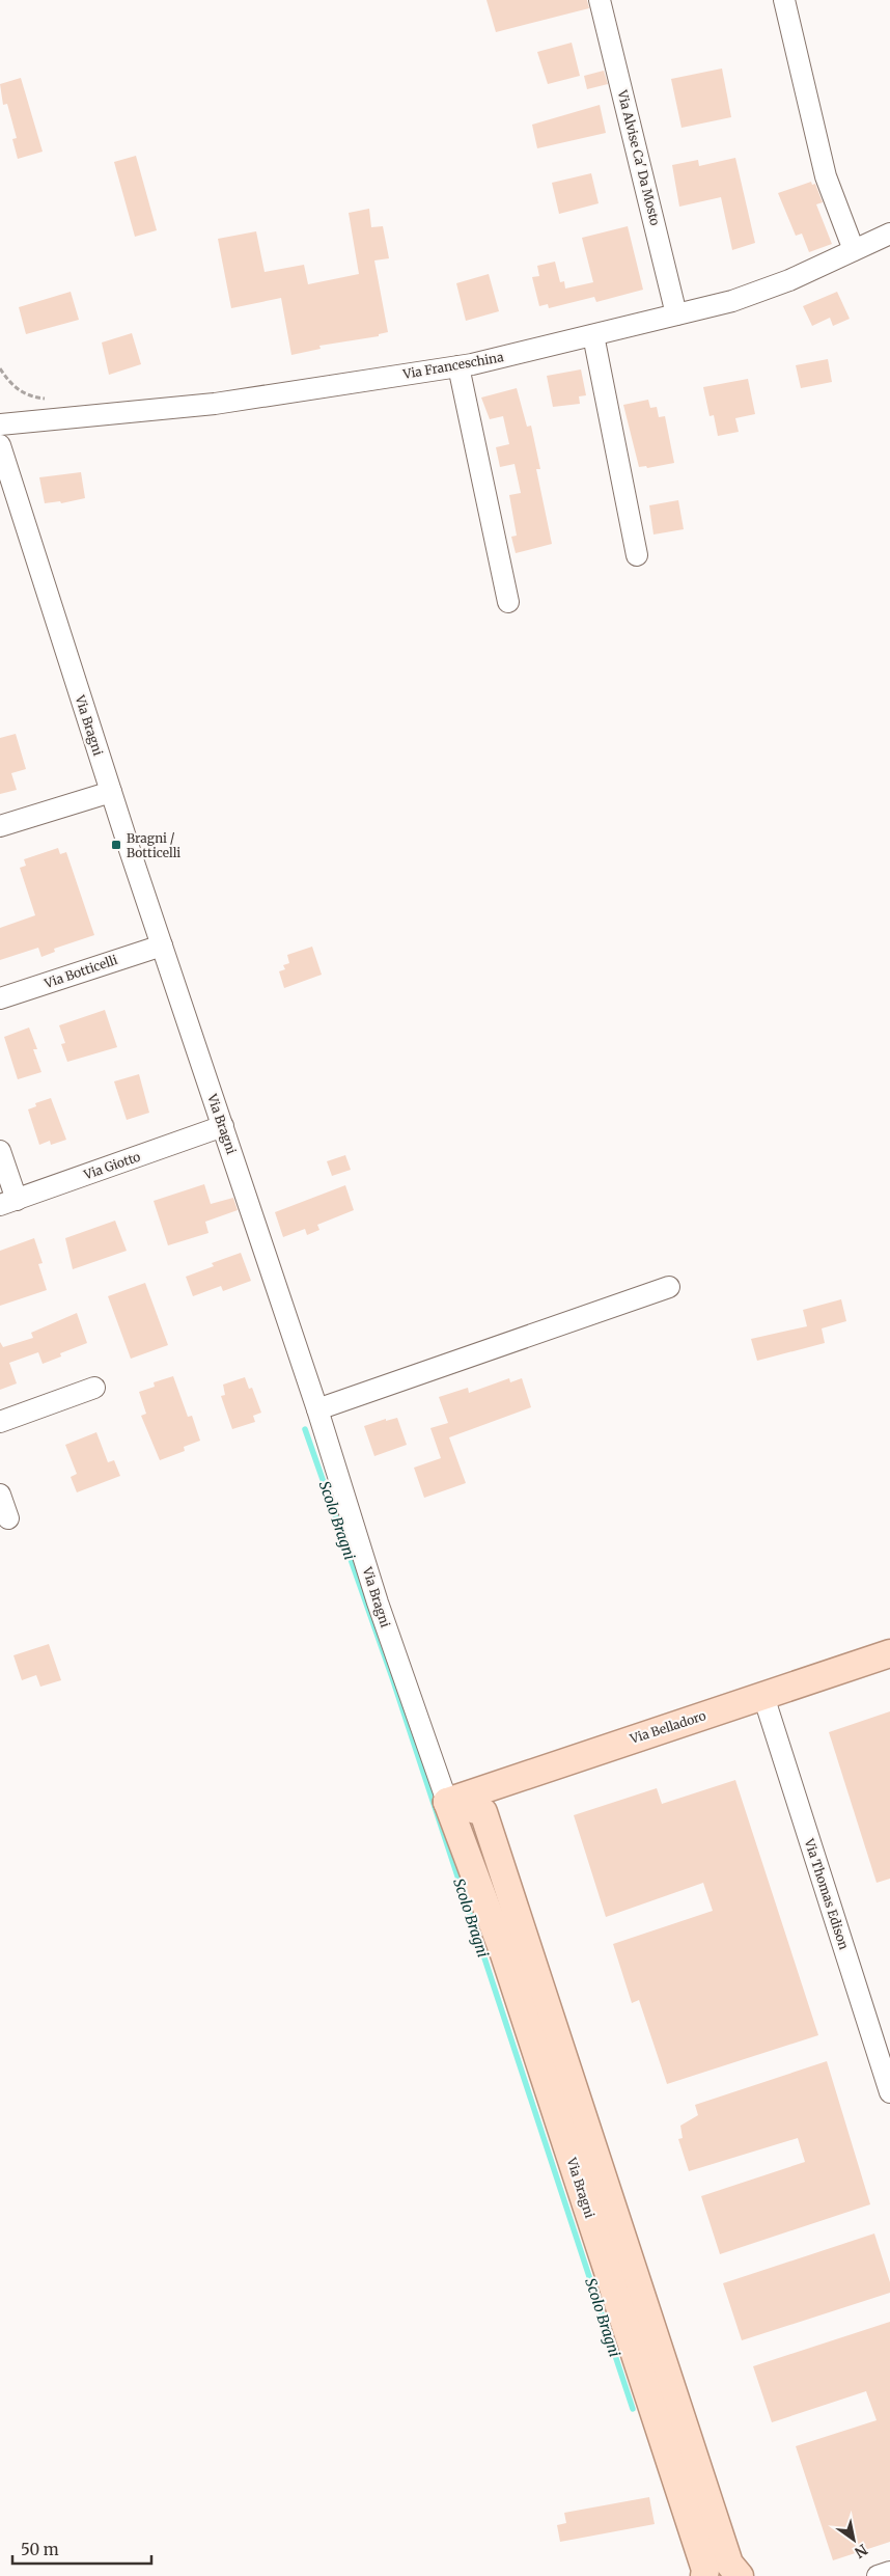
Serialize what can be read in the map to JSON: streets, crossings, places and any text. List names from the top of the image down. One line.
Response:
{"streets":{"main road":["Via Bragni","Via Belladoro"],"street":["Via Alvise Ca' Da Mosto","Via Franceschina","Via Botticelli","Via Giotto","Via Thomas Edison"]},"crossings":[["Via Alvise Ca' Da Mosto","Via Franceschina"],["Via Bragni","Via Botticelli"],["Via Bragni","Via Giotto"],["Via Bragni","Via Belladoro"],["Via Belladoro","Via Thomas Edison"]],"water":["Scolo Bragni"],"places":{"transit":["Bragni / Botticelli"]},"scale_bar":"50 m","north":"bottom right"}
